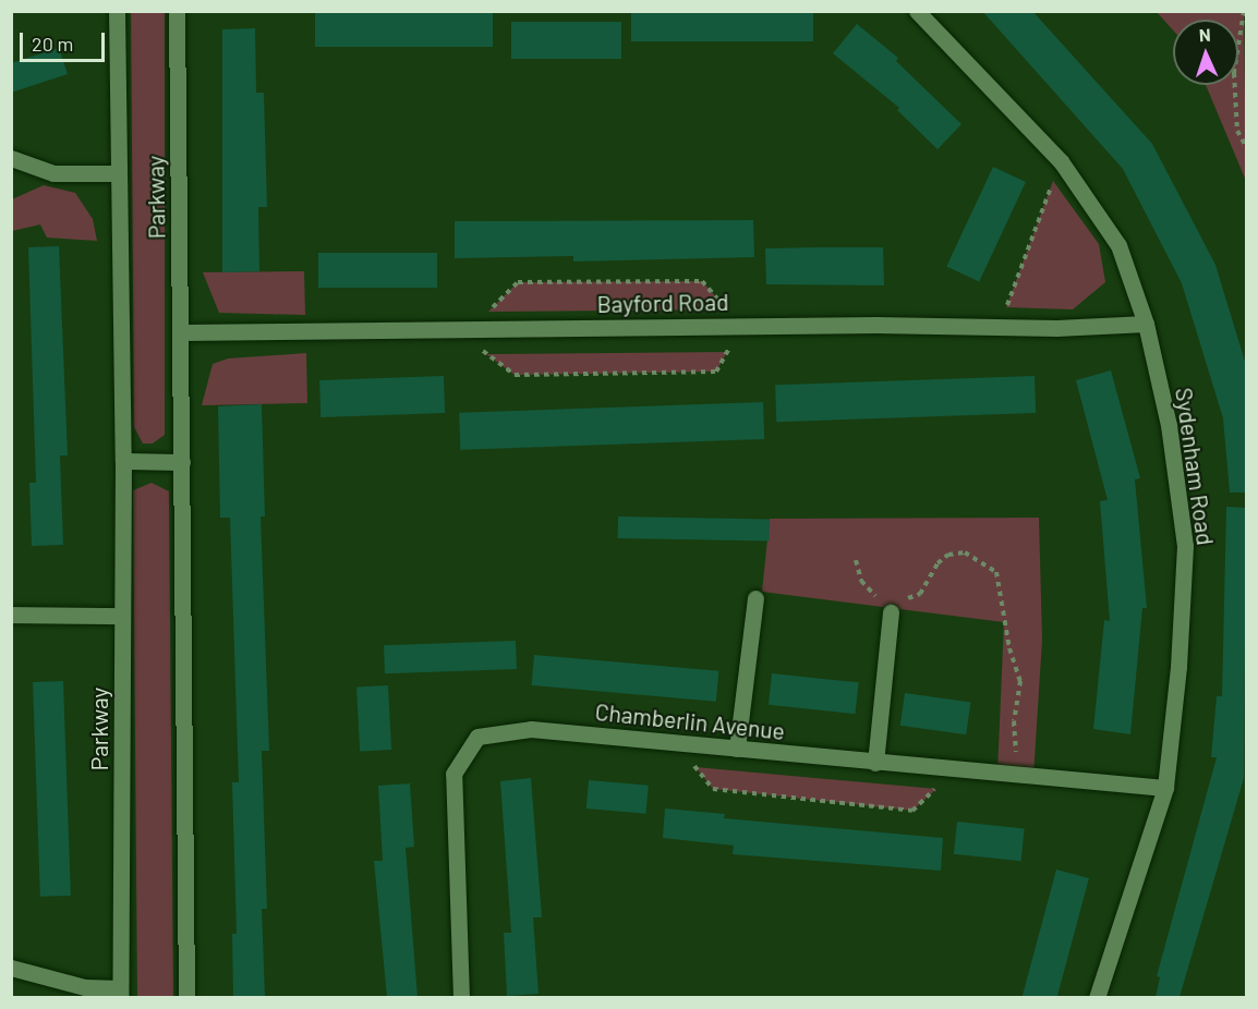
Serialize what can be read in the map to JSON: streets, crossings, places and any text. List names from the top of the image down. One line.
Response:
{"streets":{"street":["Parkway","Bayford Road","Sydenham Road","Chamberlin Avenue"]},"crossings":[["Parkway","Bayford Road"],["Bayford Road","Sydenham Road"],["Sydenham Road","Chamberlin Avenue"]],"scale_bar":"20 m","north":"top"}
